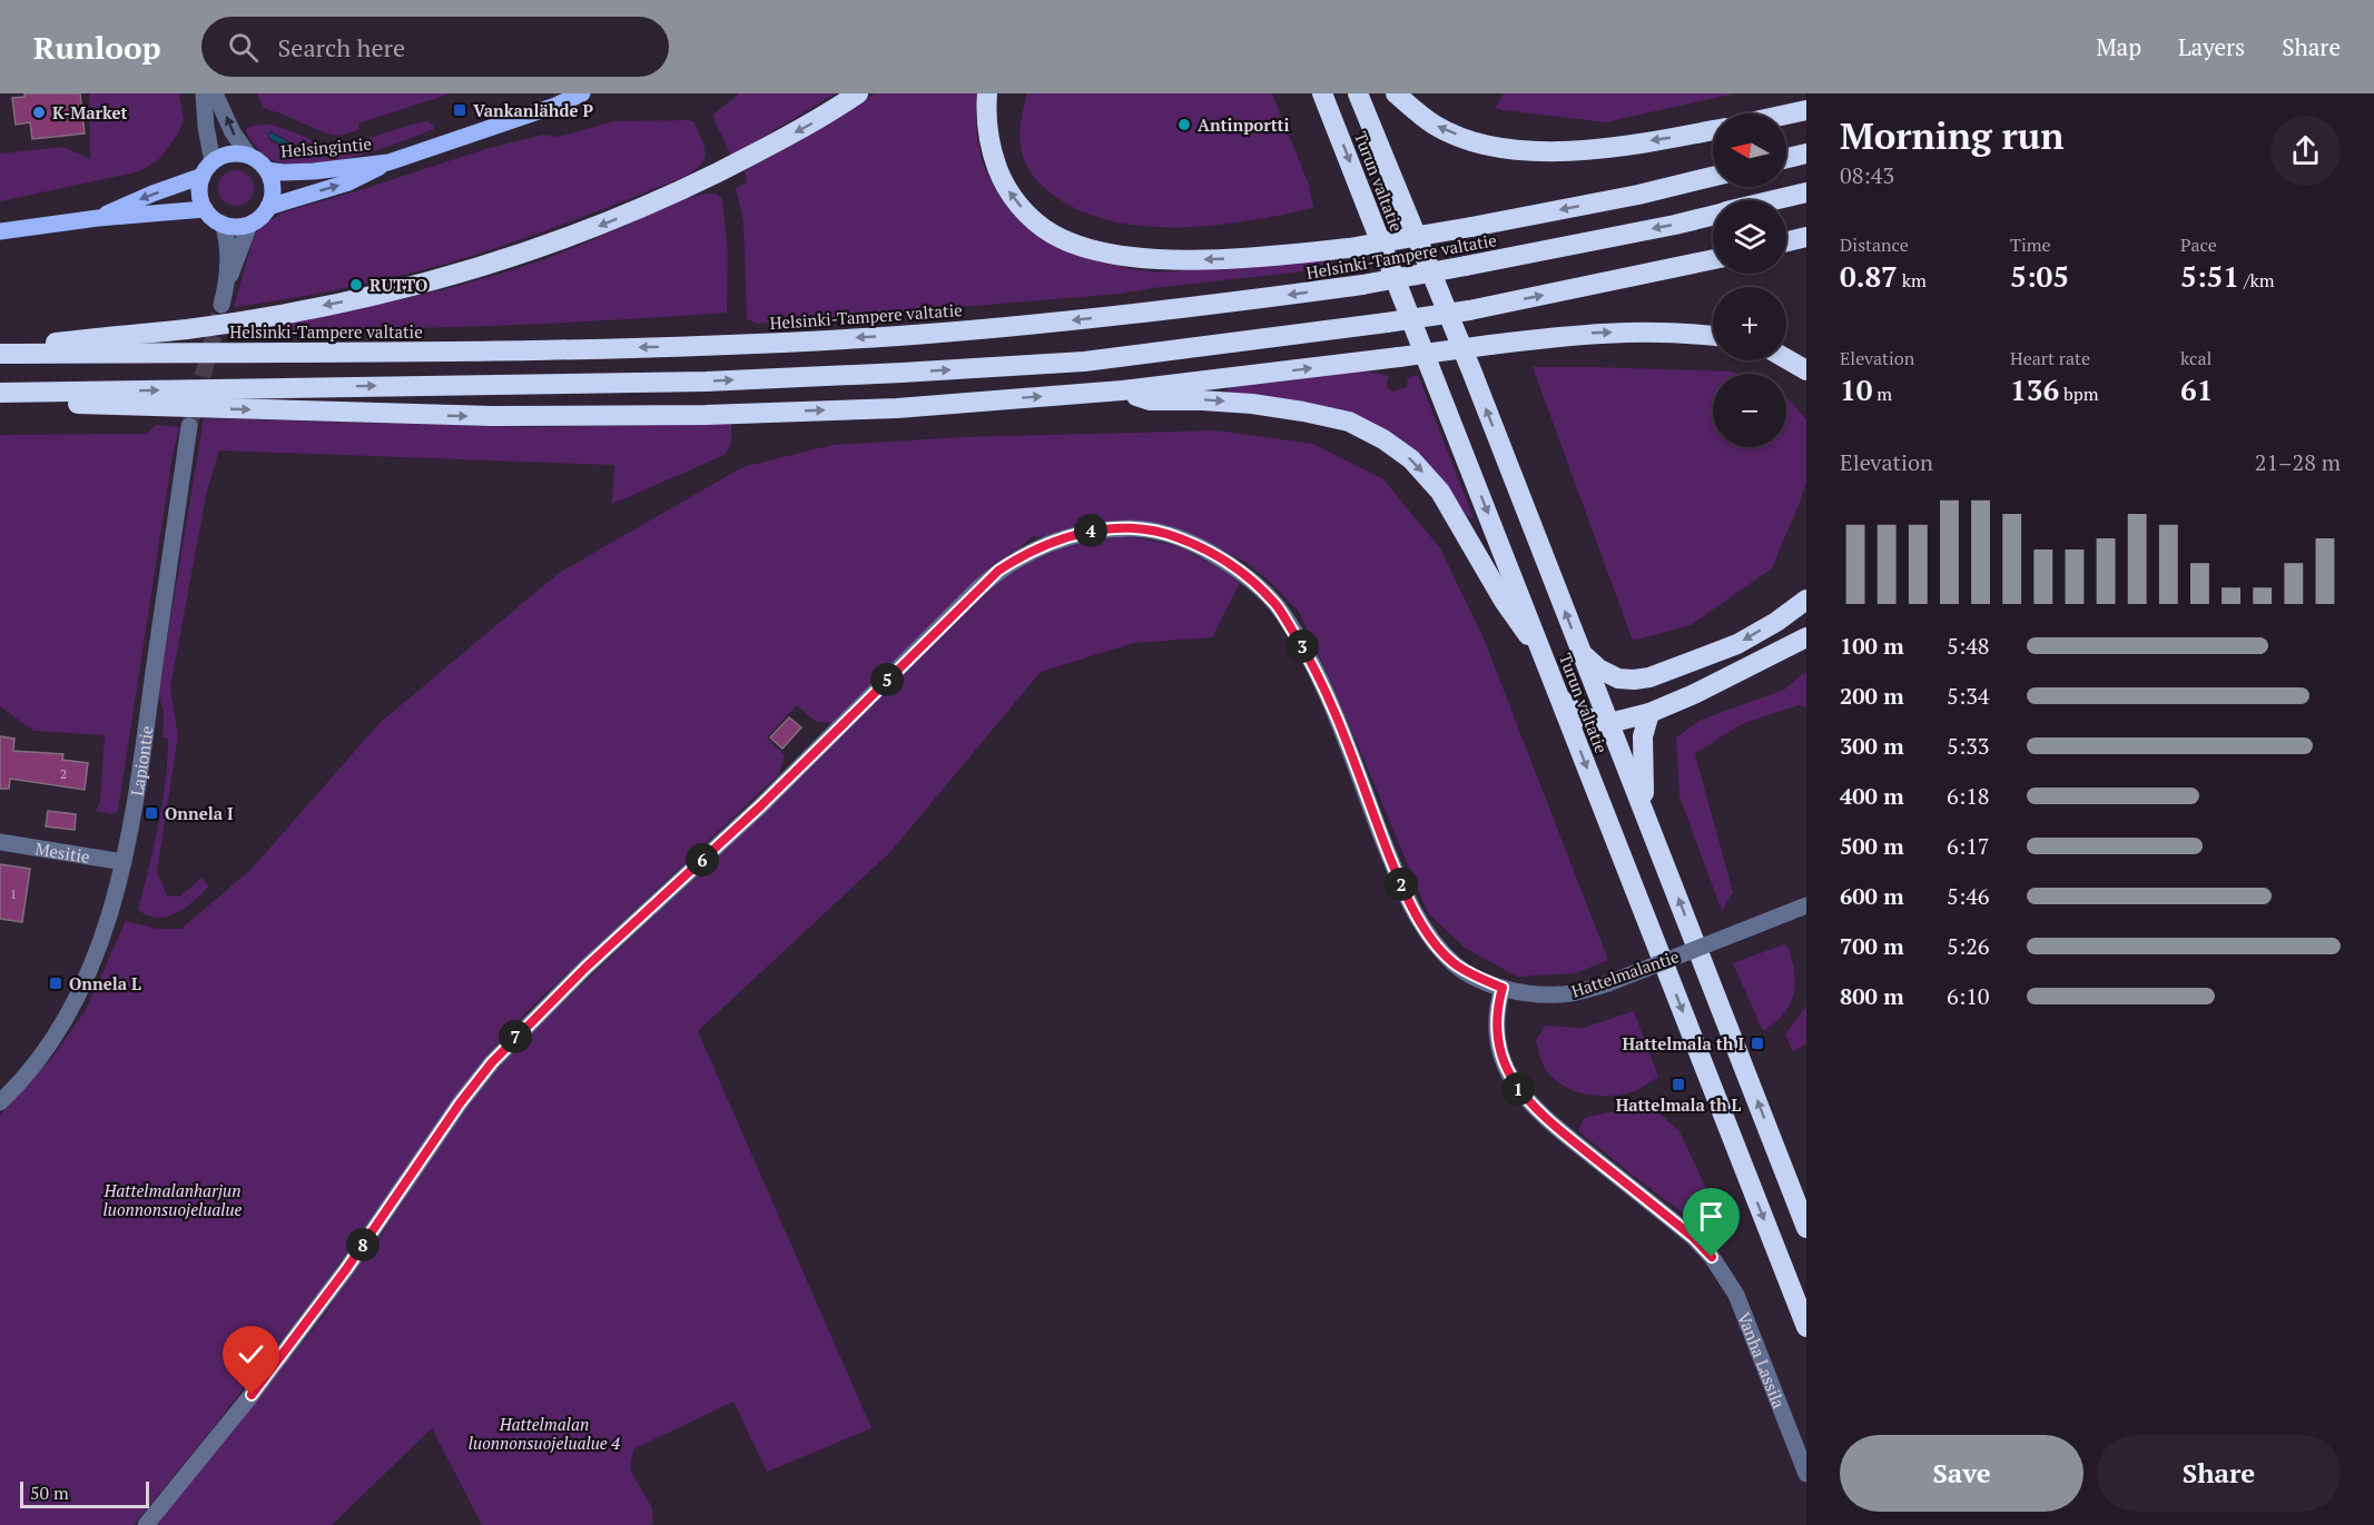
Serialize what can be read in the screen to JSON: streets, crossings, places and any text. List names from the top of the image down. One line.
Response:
{"streets":{"highway":["Turun valtatie","Helsinki-Tampere valtatie"],"main road":["Helsingintie"],"street":["Lapiontie","Mesitie","Hattelmalantie","Vanha Lassila"]},"crossings":[["Lapiontie","Mesitie"],["Hattelmalantie","Vanha Lassila"]],"parks":["Hattelmalanharjun luonnonsuojelualue","Hattelmalan luonnonsuojelualue 4"],"places":{"transit":["Vankanlähde P","Onnela I","Onnela L","Hattelmala th I","Hattelmala th L"],"other":["K-Market","Antinportti","RUTTO"]},"house_numbers":["2","1"],"scale_bar":"50 m","north":"left","page":{"header":"Runloop","search":"Search here","nav":["Map","Layers","Share"],"heading":["Morning run","08:43"],"map_buttons":["+","−"],"stats":[["Distance","0.87 km"],["Time","5:05"],["Pace","5:51 /km"],["Elevation","10 m"],["Heart rate","136 bpm"],["kcal","61"]],"chart":["Elevation","21–28 m"],"pins":["4","3","5","6","2","7","1","8"],"list":[{"name":"100 m","note":"5:48"},{"name":"200 m","note":"5:34"},{"name":"300 m","note":"5:33"},{"name":"400 m","note":"6:18"},{"name":"500 m","note":"6:17"},{"name":"600 m","note":"5:46"},{"name":"700 m","note":"5:26"},{"name":"800 m","note":"6:10"}],"buttons":["Save","Share"],"scale":"50 m"}}
